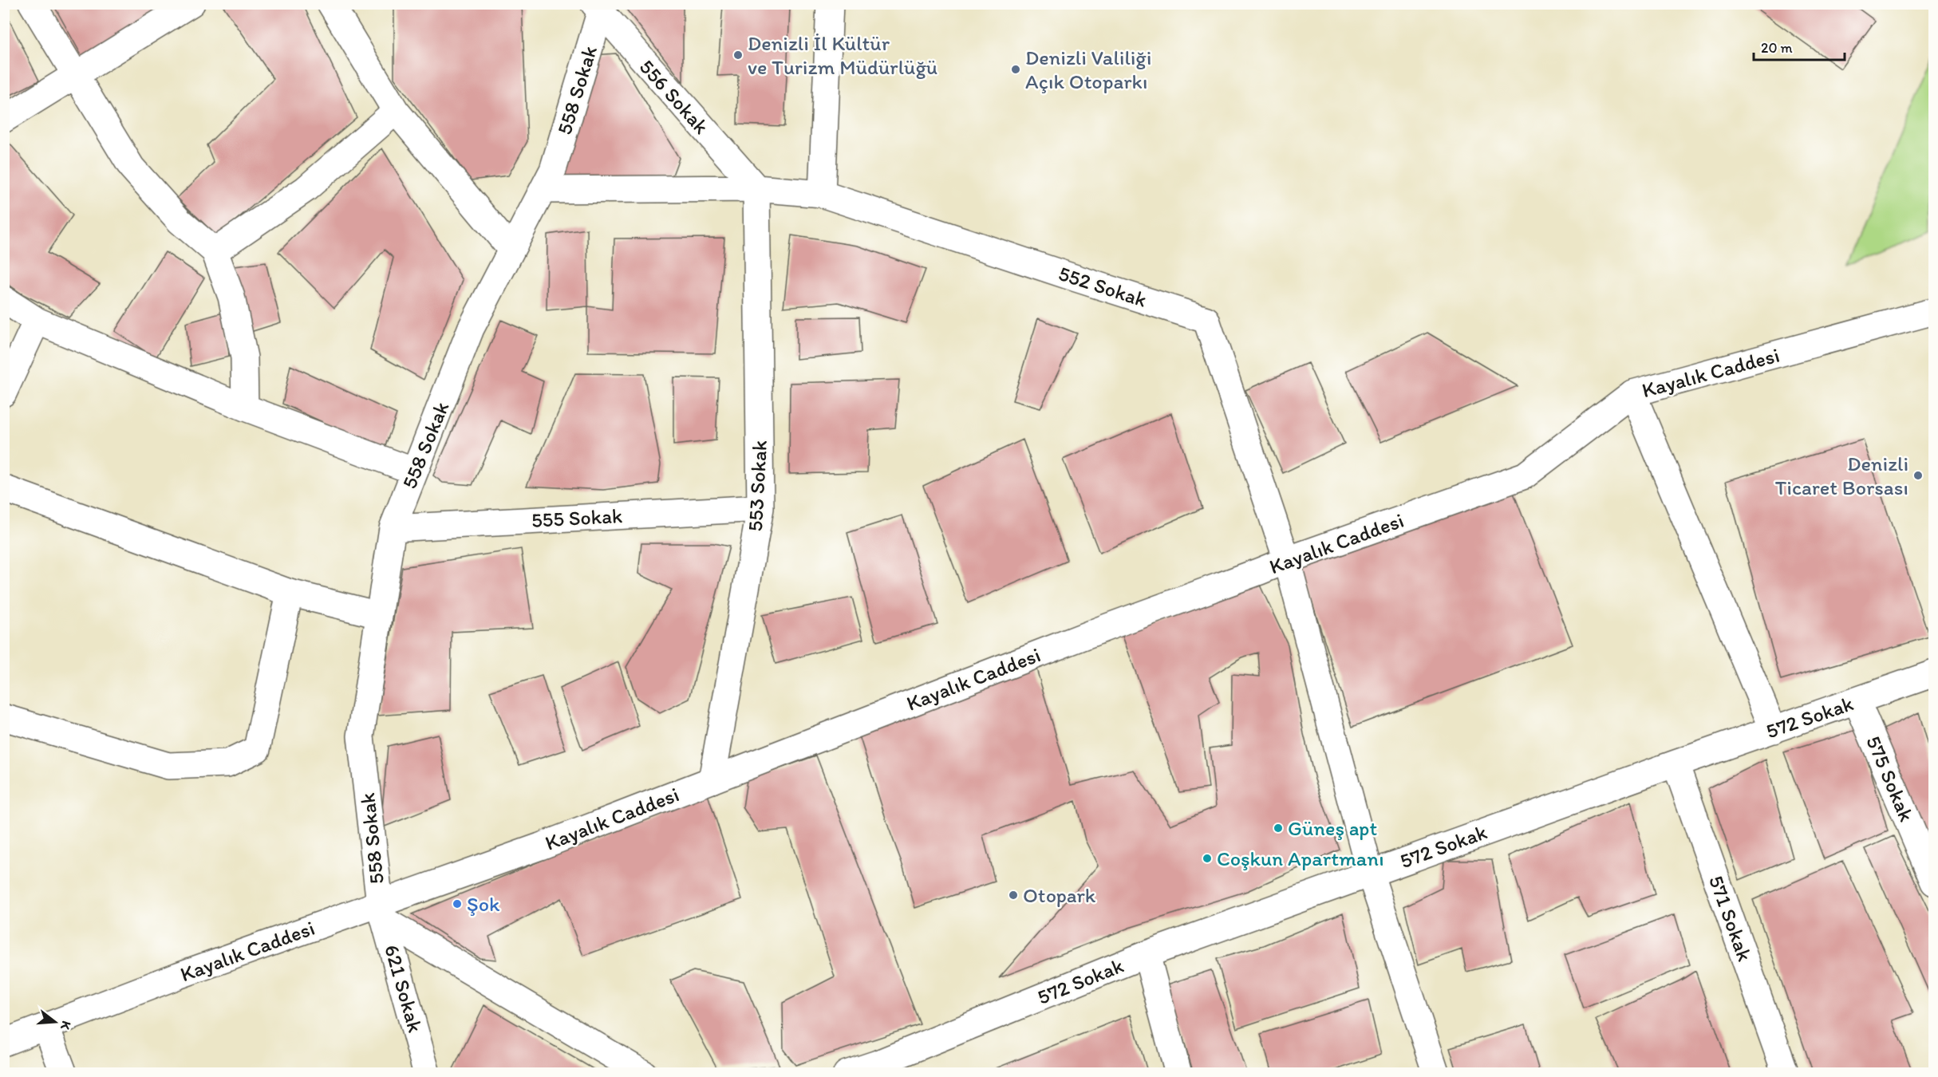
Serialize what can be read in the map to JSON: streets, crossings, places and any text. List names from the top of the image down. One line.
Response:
{"streets":{"street":["558 Sokak","556 Sokak","552 Sokak","Kayalık Caddesi","553 Sokak","555 Sokak","572 Sokak","575 Sokak","571 Sokak","621 Sokak"]},"crossings":[["558 Sokak","556 Sokak"],["558 Sokak","552 Sokak"],["558 Sokak","Kayalık Caddesi"],["558 Sokak","555 Sokak"],["558 Sokak","621 Sokak"],["556 Sokak","552 Sokak"],["556 Sokak","553 Sokak"],["552 Sokak","Kayalık Caddesi"],["552 Sokak","553 Sokak"],["Kayalık Caddesi","553 Sokak"],["Kayalık Caddesi","621 Sokak"],["553 Sokak","555 Sokak"],["572 Sokak","575 Sokak"],["572 Sokak","571 Sokak"]],"places":["Denizli İl Kültür ve Turizm Müdürlüğü","Denizli Valiliği Açık Otoparkı","Denizli Ticaret Borsası","Güneş apt","Coşkun Apartmanı","Otopark","Şok"],"scale_bar":"20 m","north":"right"}
